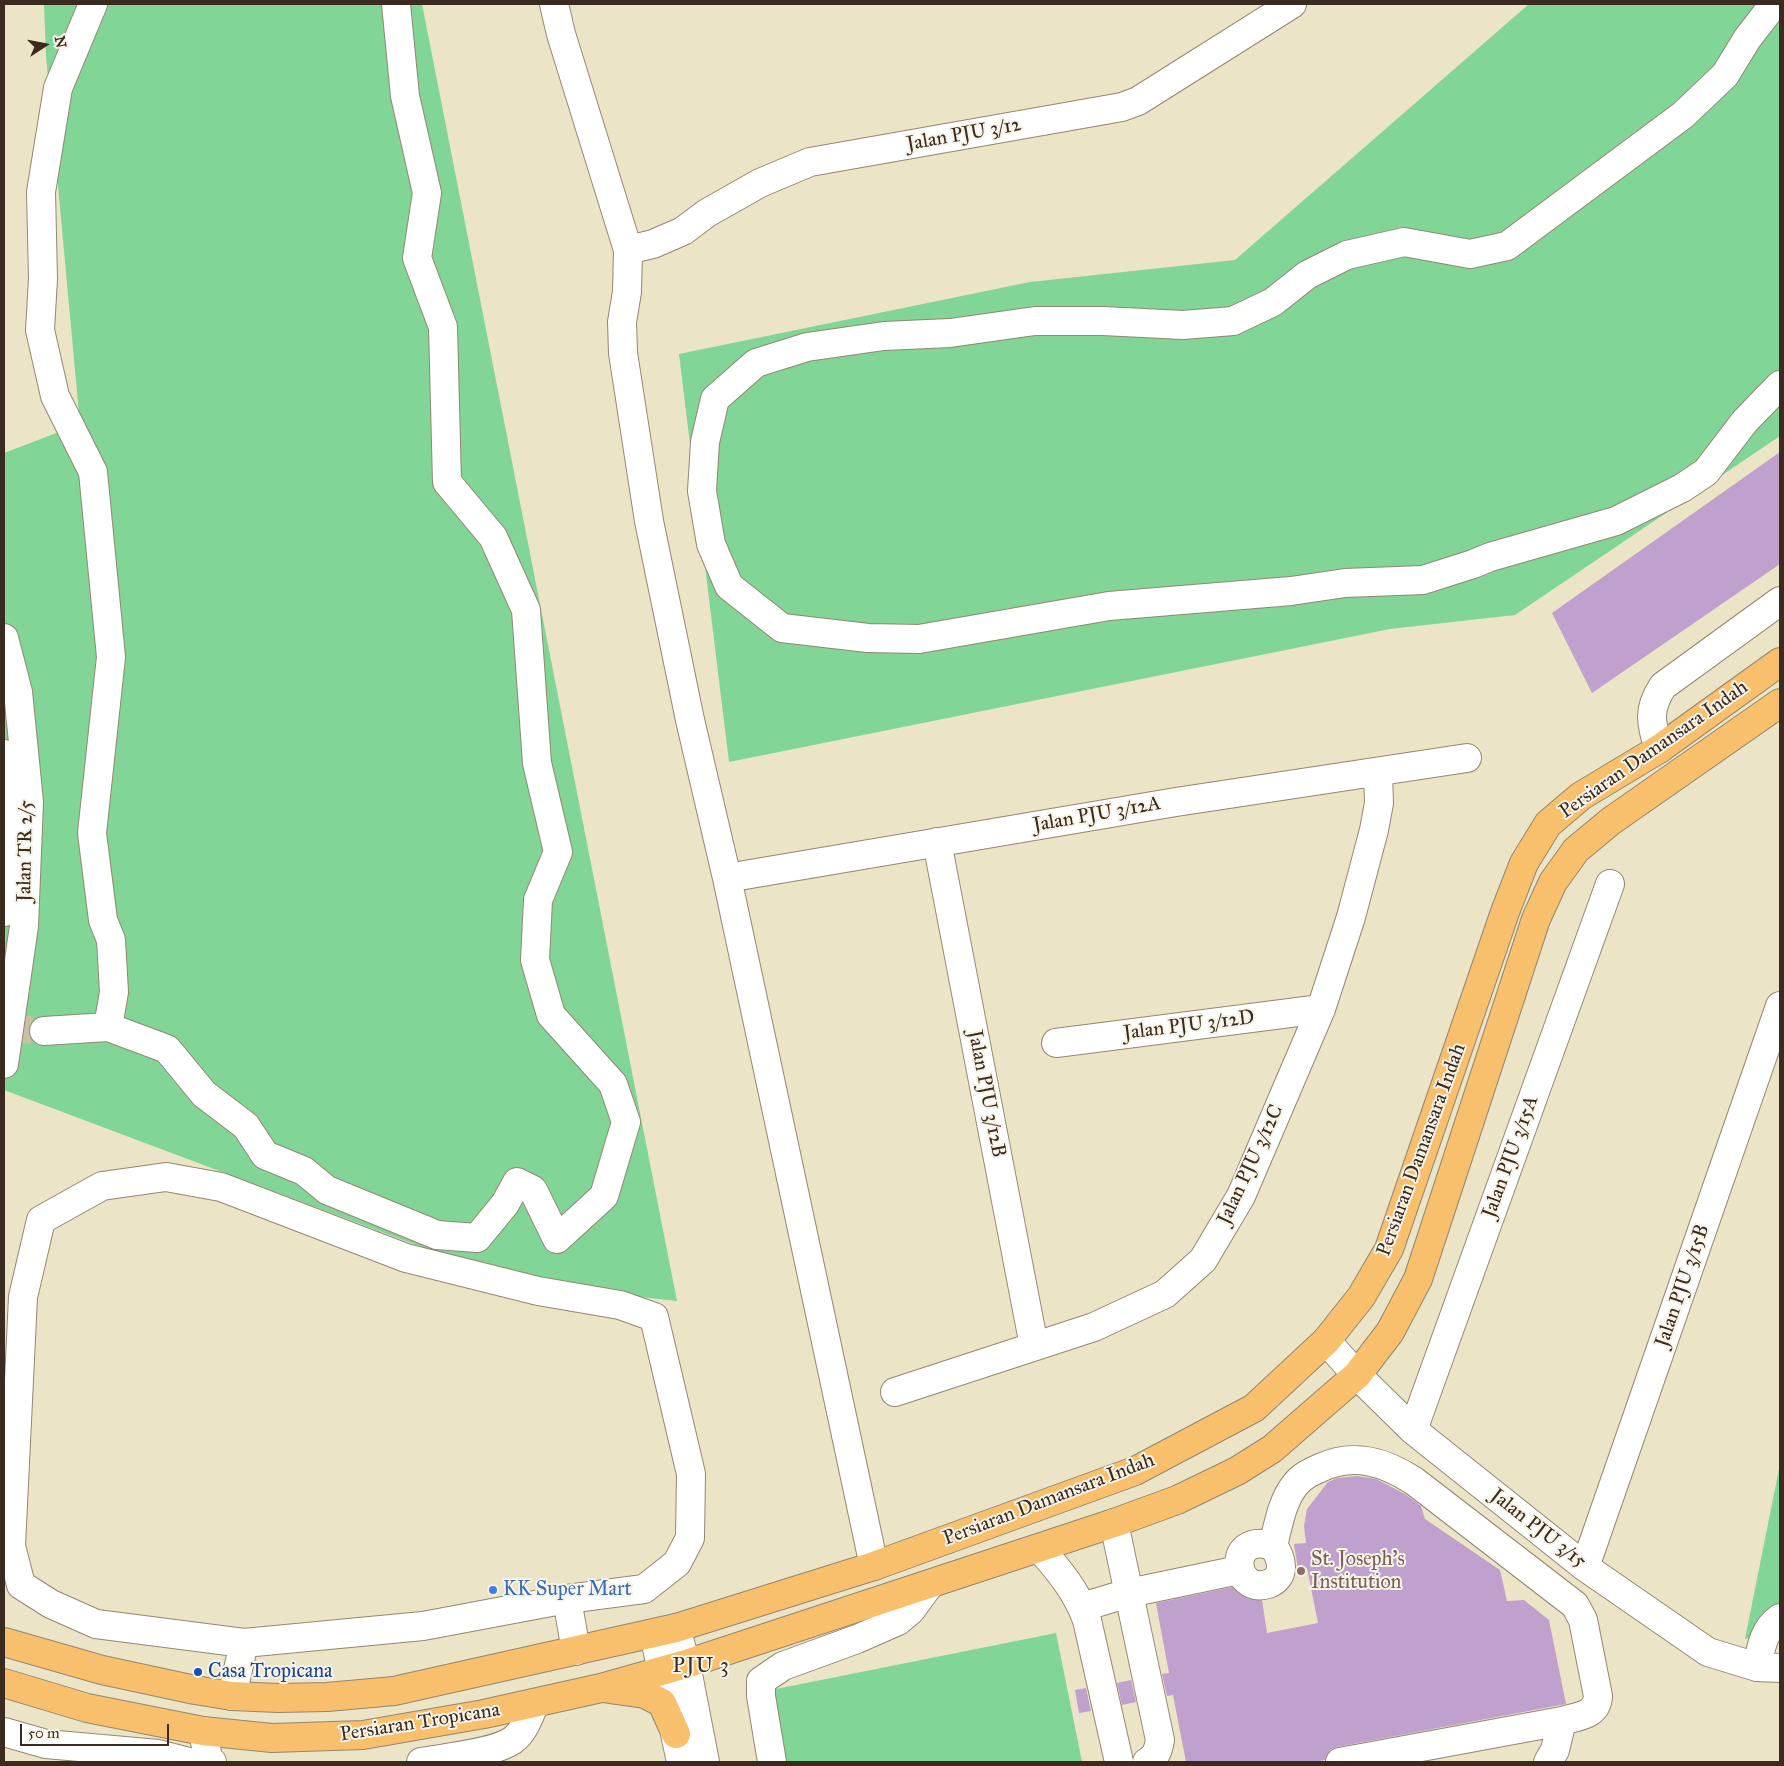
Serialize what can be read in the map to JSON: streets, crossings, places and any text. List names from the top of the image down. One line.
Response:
{"streets":{"main road":["Persiaran Damansara Indah","Persiaran Tropicana"],"street":["Jalan PJU 3/12","Jalan PJU 3/12A","Jalan TR 2/5","Jalan PJU 3/12D","Jalan PJU 3/12B","Jalan PJU 3/15A","Jalan PJU 3/12C","Jalan PJU 3/15B","Jalan PJU 3/15"]},"crossings":[["Persiaran Damansara Indah","Jalan PJU 3/15"],["Persiaran Damansara Indah","Persiaran Tropicana"],["Jalan PJU 3/12A","Jalan PJU 3/12B"],["Jalan PJU 3/12A","Jalan PJU 3/12C"],["Jalan PJU 3/12D","Jalan PJU 3/12C"],["Jalan PJU 3/12B","Jalan PJU 3/12C"],["Jalan PJU 3/15A","Jalan PJU 3/15"],["Jalan PJU 3/15B","Jalan PJU 3/15"]],"districts":["PJU 3"],"places":["St. Joseph's Institution","KK Super Mart","Casa Tropicana"],"scale_bar":"50 m","north":"right"}
